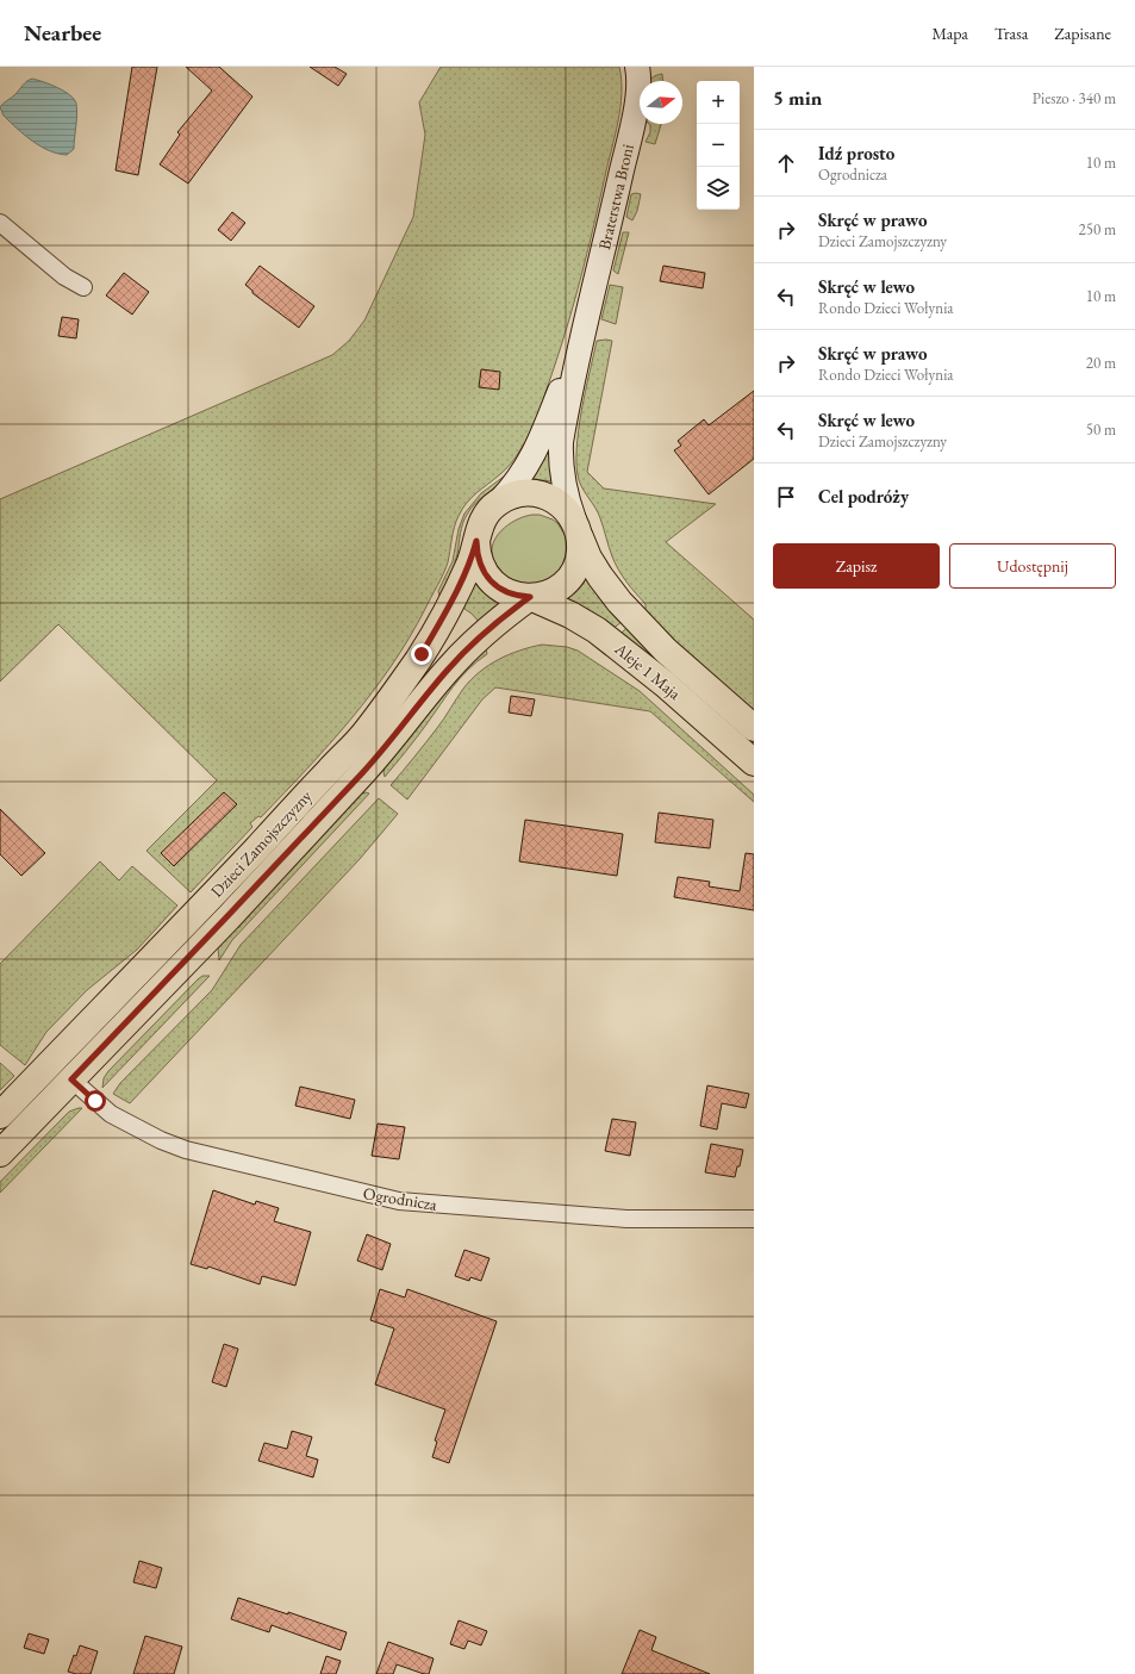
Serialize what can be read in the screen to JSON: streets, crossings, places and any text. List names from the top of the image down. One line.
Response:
{"streets":{"main road":["Aleje 1 Maja","Dzieci Zamojszczyzny"],"street":["Braterstwa Broni","Ogrodnicza"]},"crossings":[["Braterstwa Broni","Aleje 1 Maja"],["Braterstwa Broni","Dzieci Zamojszczyzny"],["Aleje 1 Maja","Dzieci Zamojszczyzny"],["Dzieci Zamojszczyzny","Ogrodnicza"]],"north":"right","page":{"header":"Nearbee","nav":["Mapa","Trasa","Zapisane"],"heading":["5 min","Pieszo · 340 m"],"map_buttons":["+","−"],"list":[["Idź prosto","Ogrodnicza","10 m"],["Skręć w prawo","Dzieci Zamojszczyzny","250 m"],["Skręć w lewo","Rondo Dzieci Wołynia","10 m"],["Skręć w prawo","Rondo Dzieci Wołynia","20 m"],["Skręć w lewo","Dzieci Zamojszczyzny","50 m"],"Cel podróży"],"buttons":["Zapisz","Udostępnij"]}}
